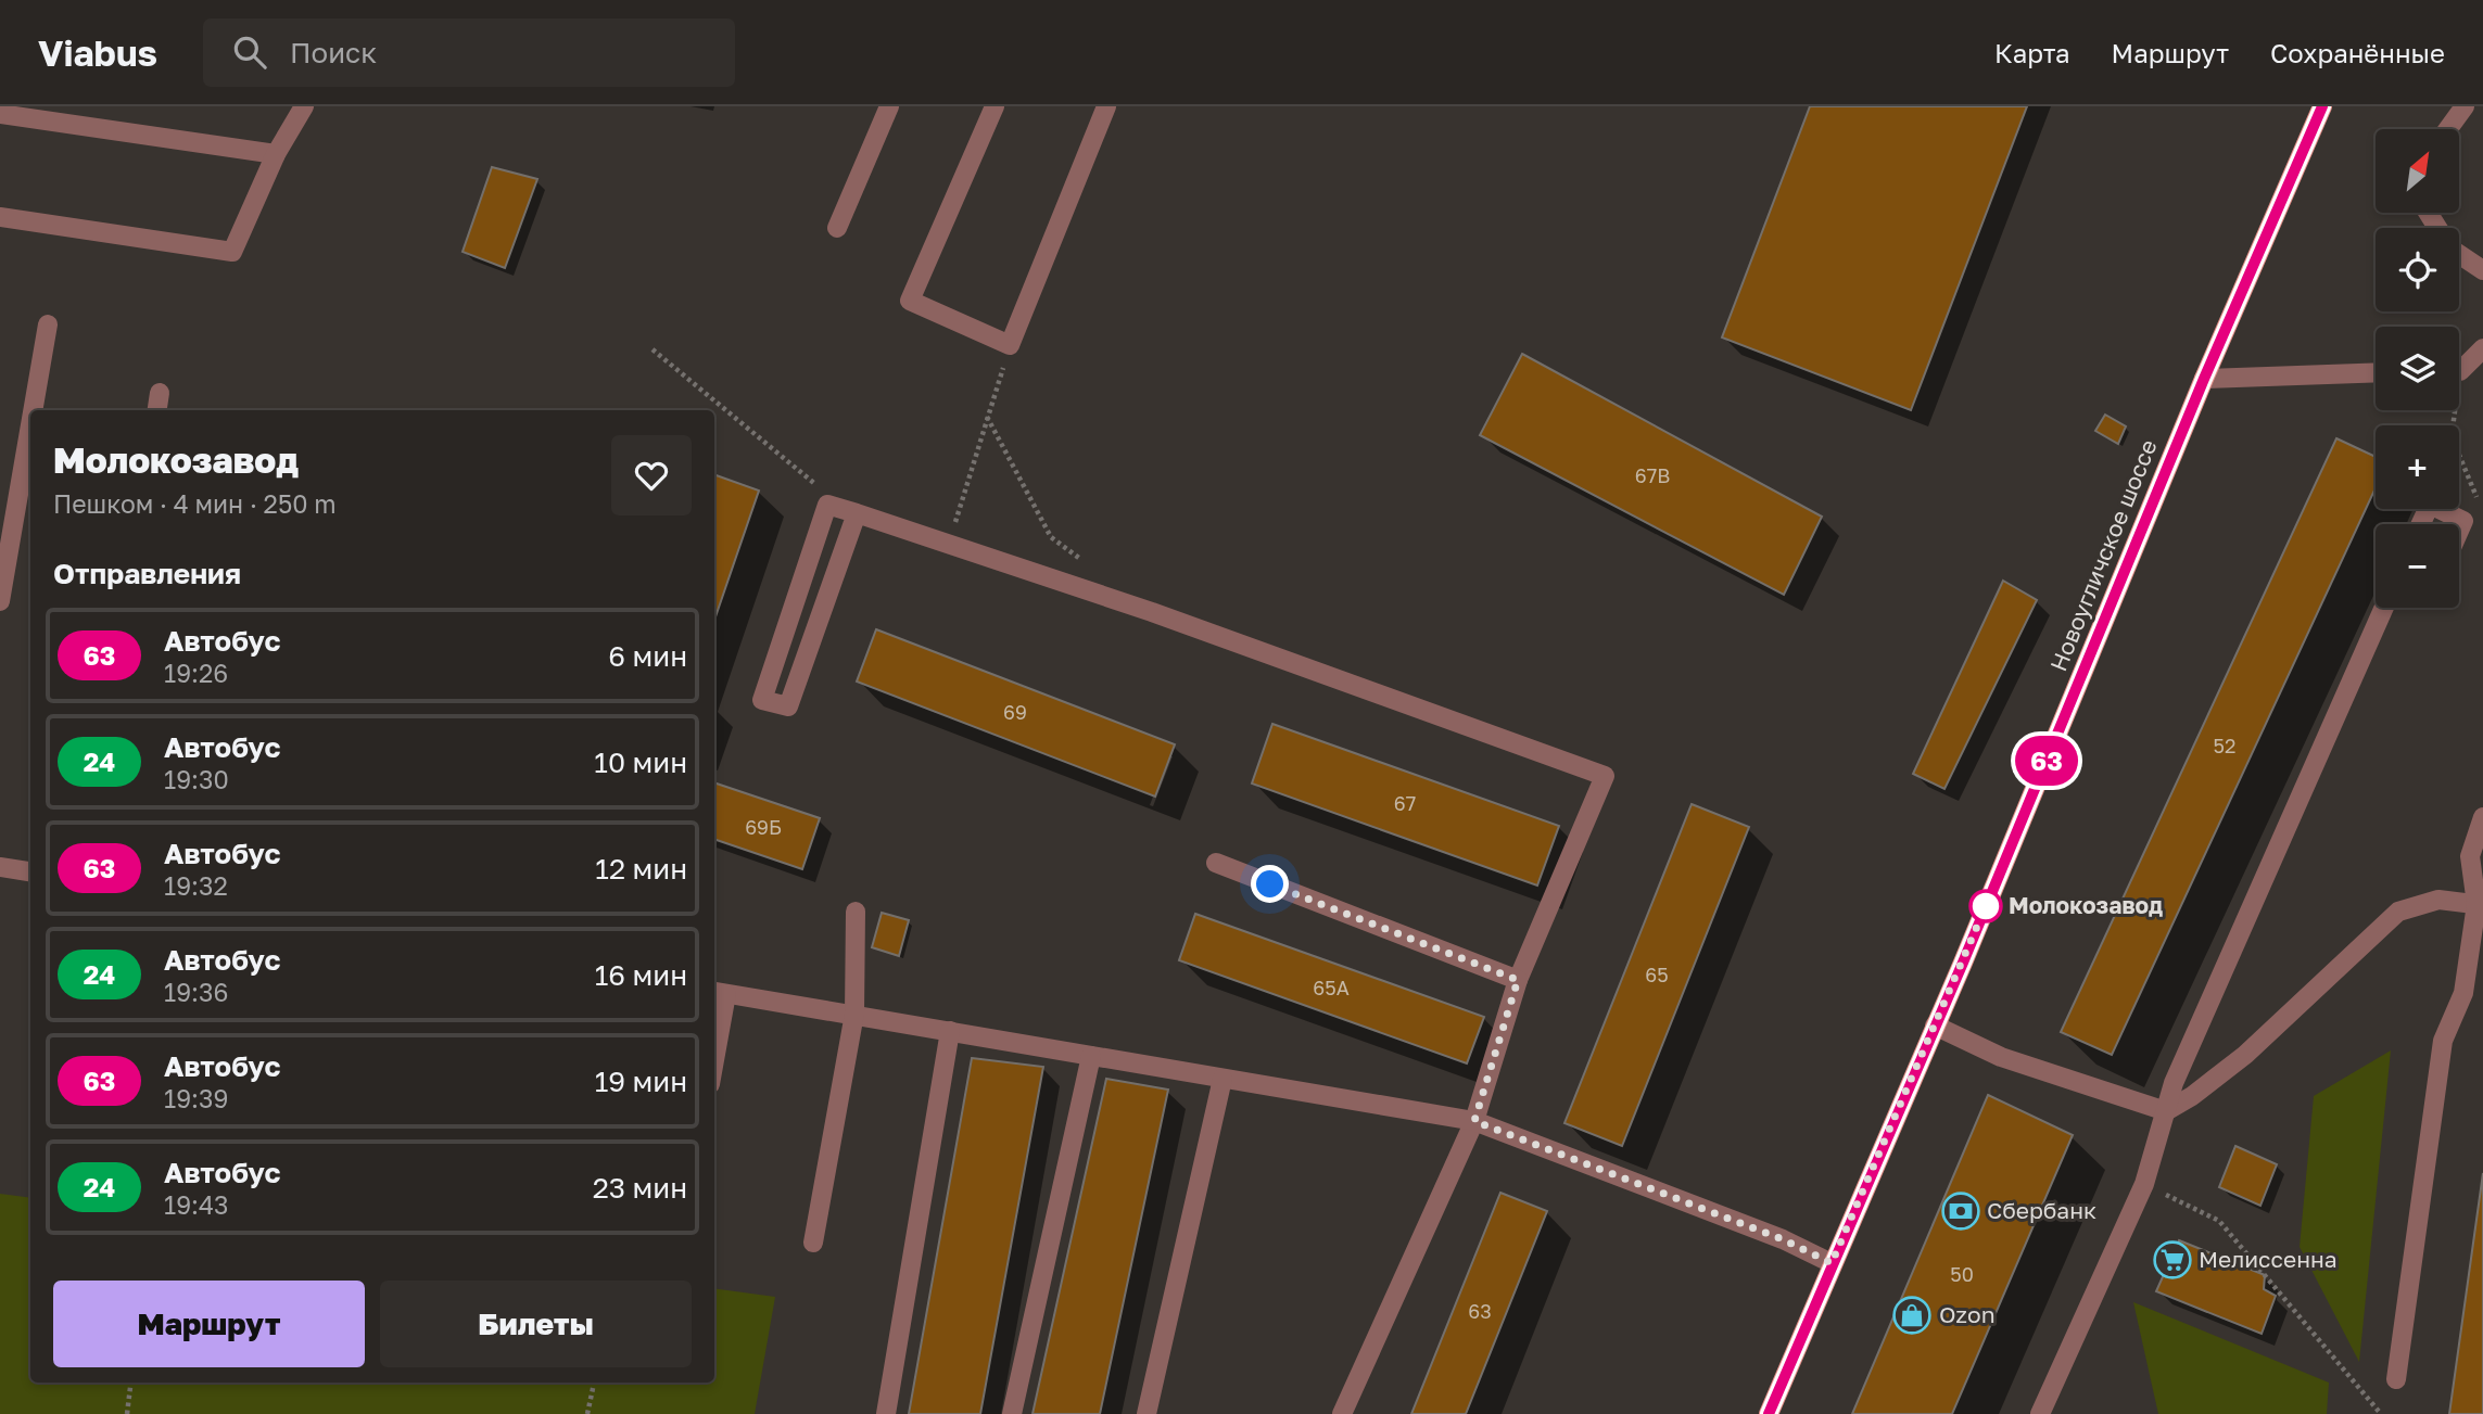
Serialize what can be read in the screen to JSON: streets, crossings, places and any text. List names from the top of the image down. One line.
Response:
{"streets":{"main road":["Новоугличское шоссе"]},"places":{"other":["Молокозавод"],"bank":["Сбербанк"],"supermarket":["Мелиссенна"],"shop":["Ozon"]},"lines":["bus line 63"],"house_numbers":["67В","69","52","67","69Б","65","65А","50","63"],"north":"top right","page":{"header":"Viabus","search":"Поиск","nav":["Карта","Маршрут","Сохранённые"],"on_map":"63","map_buttons":["+","−"],"heading":[["Молокозавод","Пешком · 4 мин · 250 m"],"Отправления"],"list":[{"mark":"63","name":"Автобус","note":"19:26","value":"6 мин"},{"mark":"24","name":"Автобус","note":"19:30","value":"10 мин"},{"mark":"63","name":"Автобус","note":"19:32","value":"12 мин"},{"mark":"24","name":"Автобус","note":"19:36","value":"16 мин"},{"mark":"63","name":"Автобус","note":"19:39","value":"19 мин"},{"mark":"24","name":"Автобус","note":"19:43","value":"23 мин"}],"buttons":["Маршрут","Билеты"]}}
